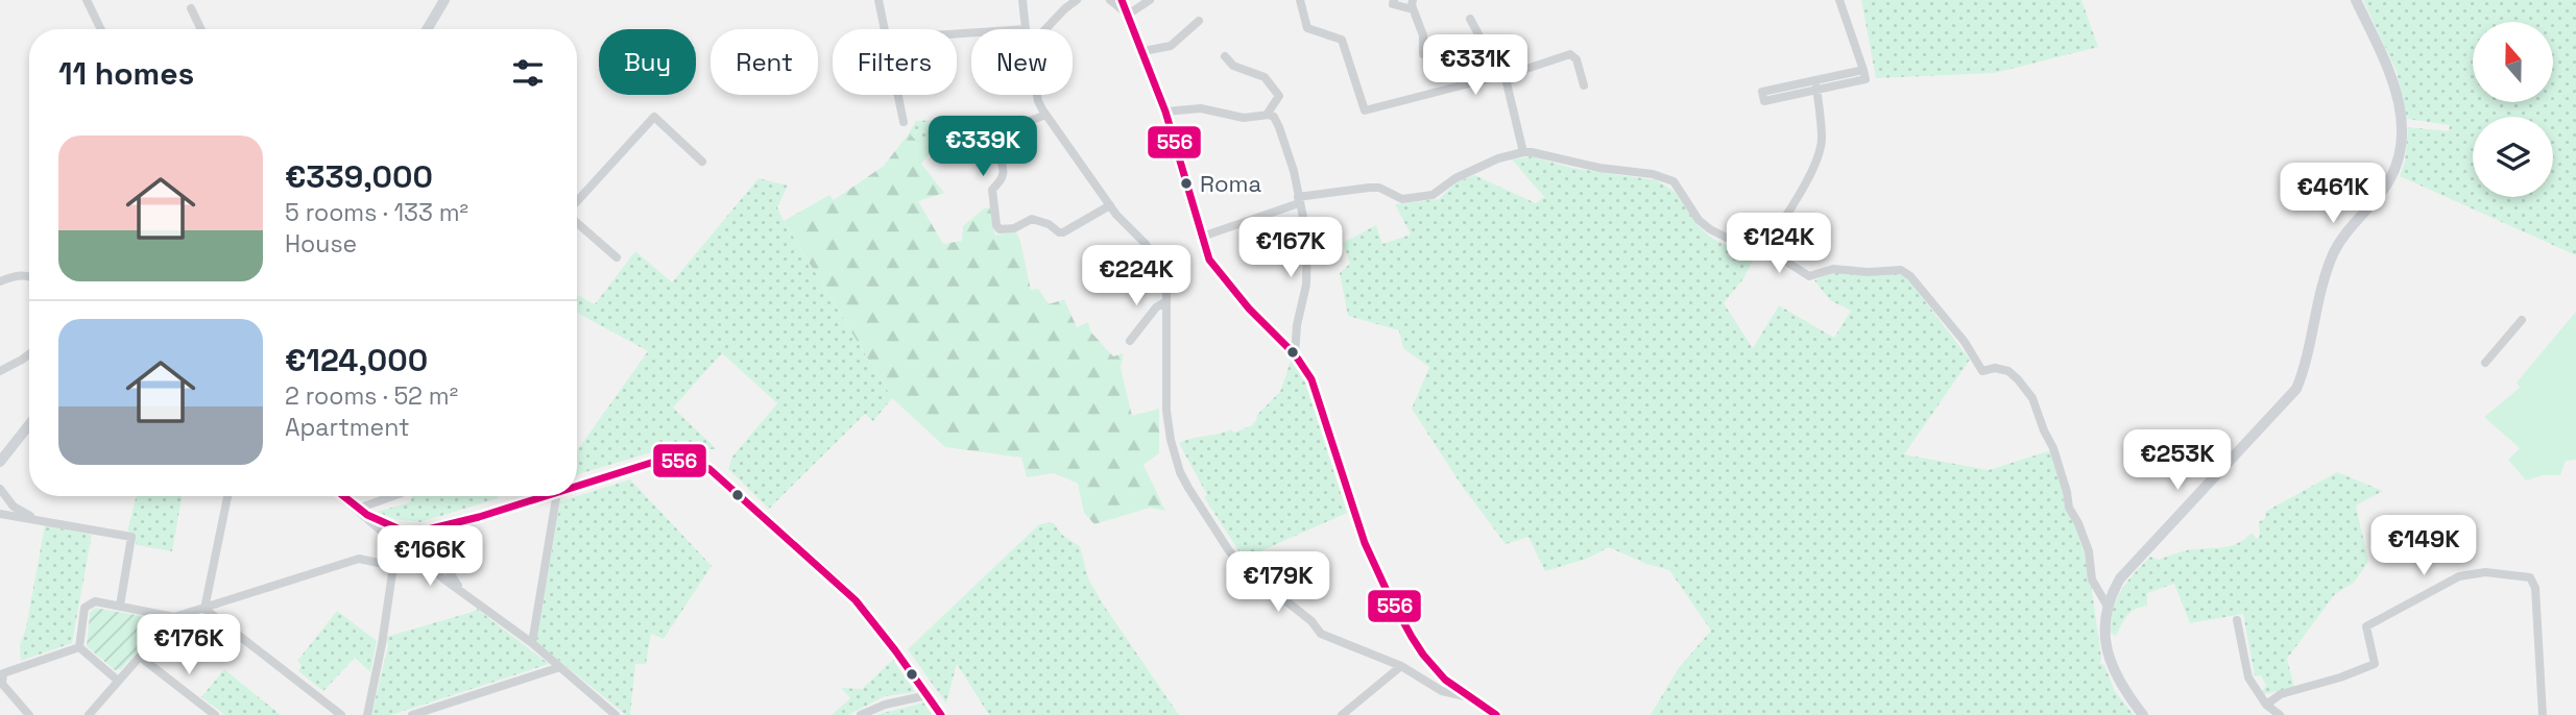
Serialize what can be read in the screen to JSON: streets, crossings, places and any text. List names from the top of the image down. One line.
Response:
{"places":["Roma"],"lines":["transit line 556"],"north":"top","page":{"chip":["Buy","Rent","Filters","New"],"heading":"11 homes","price":["€331K","€339K","€461K","€124K","€167K","€224K","€253K","€149K","€166K","€179K","€176K"],"list":[{"name":"€339,000","note":"5 rooms · 133 m² · House"},{"name":"€124,000","note":"2 rooms · 52 m² · Apartment"}]}}
